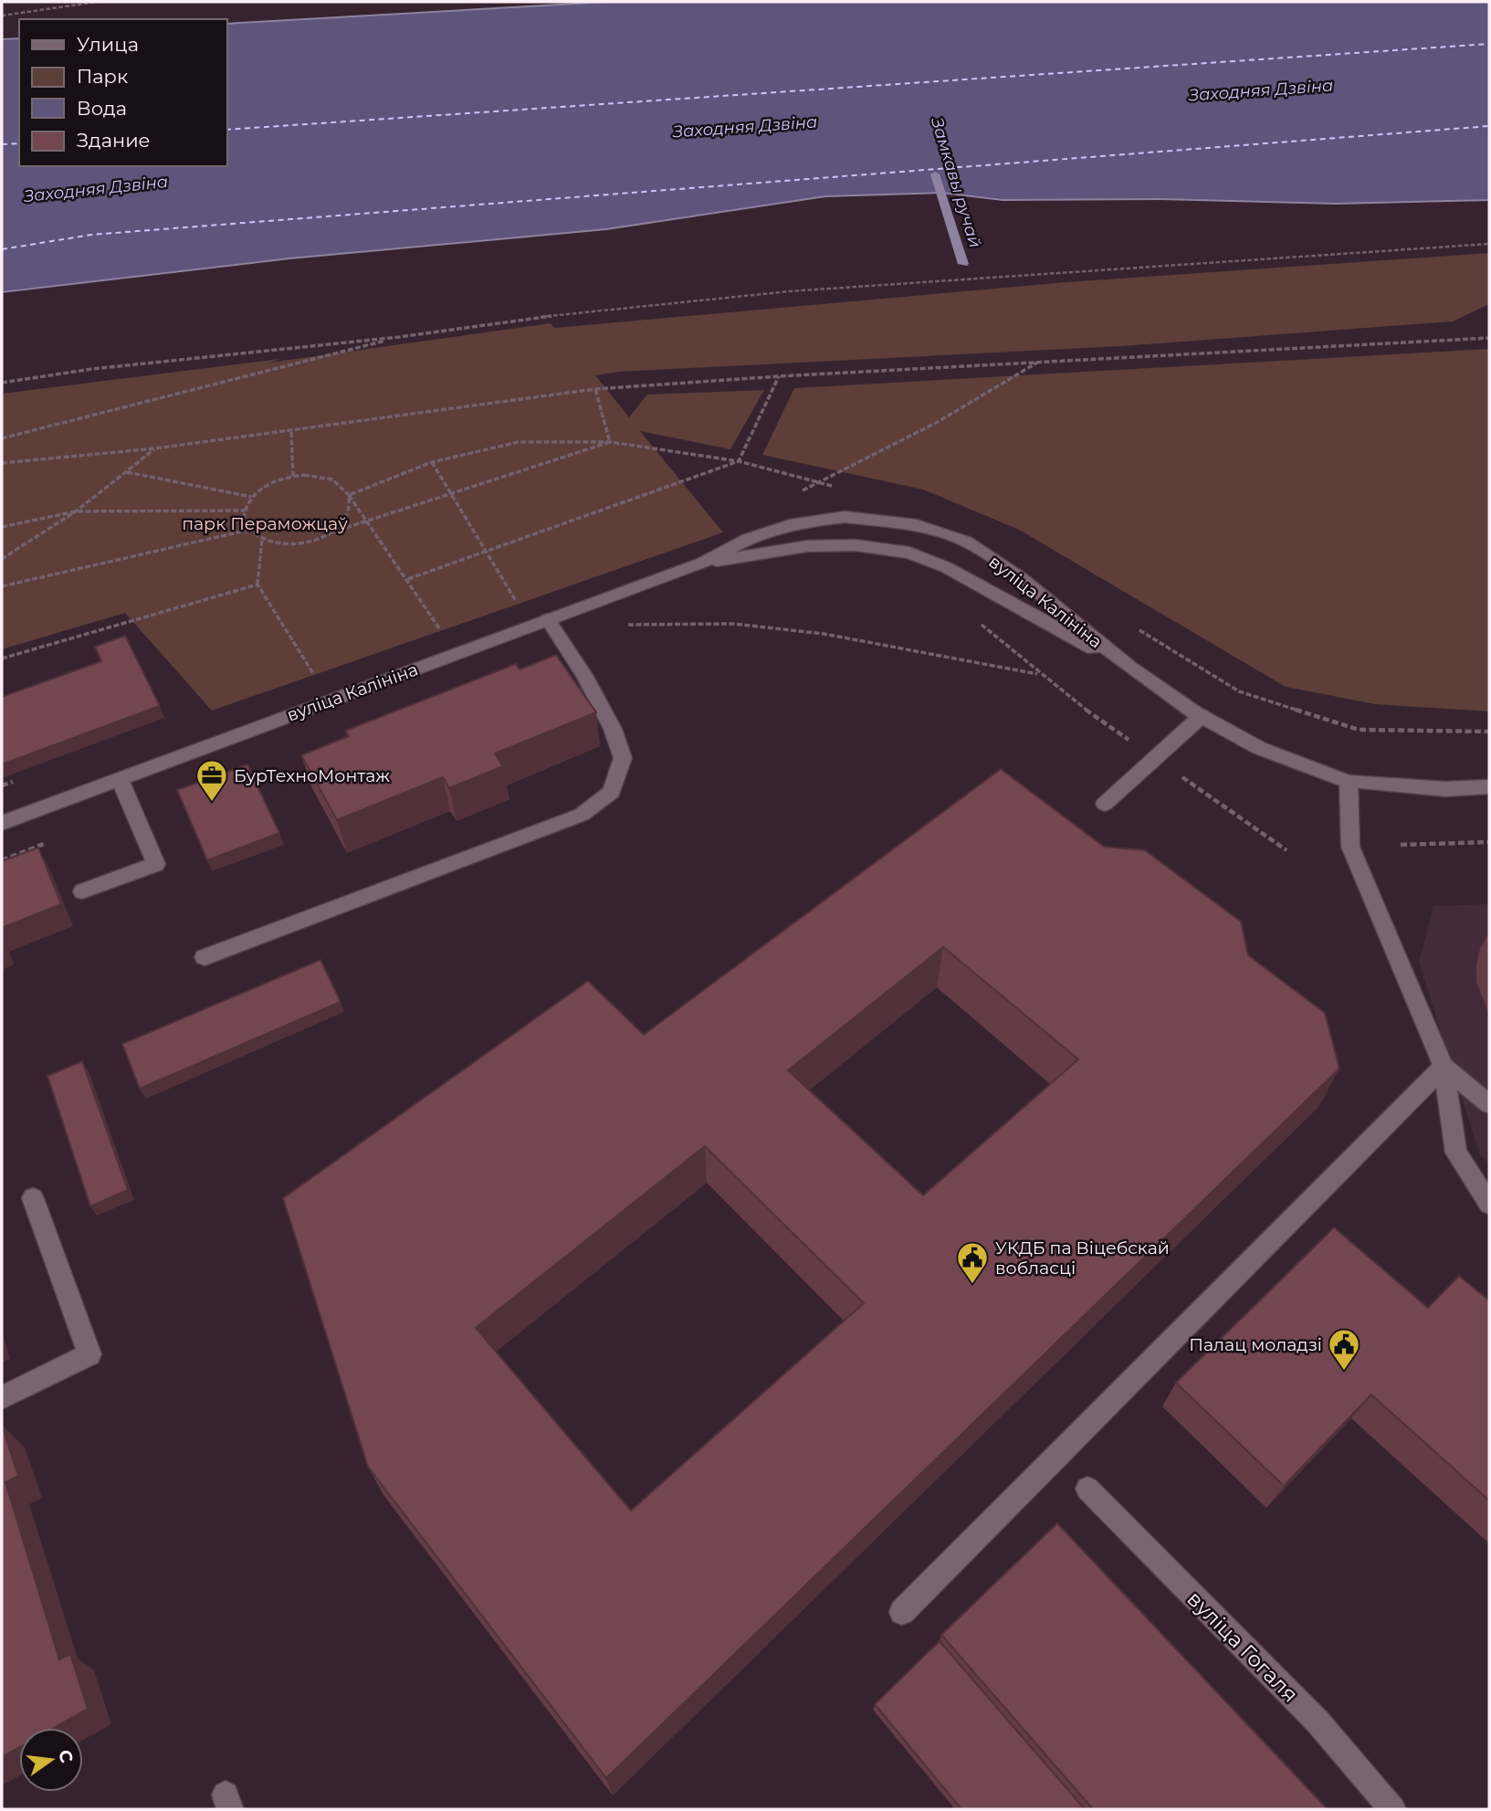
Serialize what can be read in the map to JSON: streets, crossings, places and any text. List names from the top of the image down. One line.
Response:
{"streets":{"street":["вуліца Калініна","вуліца Гогаля"]},"water":["Заходняя Дзвіна","Замкавы ручай"],"parks":["парк Пераможцаў"],"places":{"office":["БурТехноМонтаж"],"public building":["УКДБ па Віцебскай вобласці","Палац моладзі"]},"legend":["Улица","Парк","Вода","Здание"],"north":"right"}
